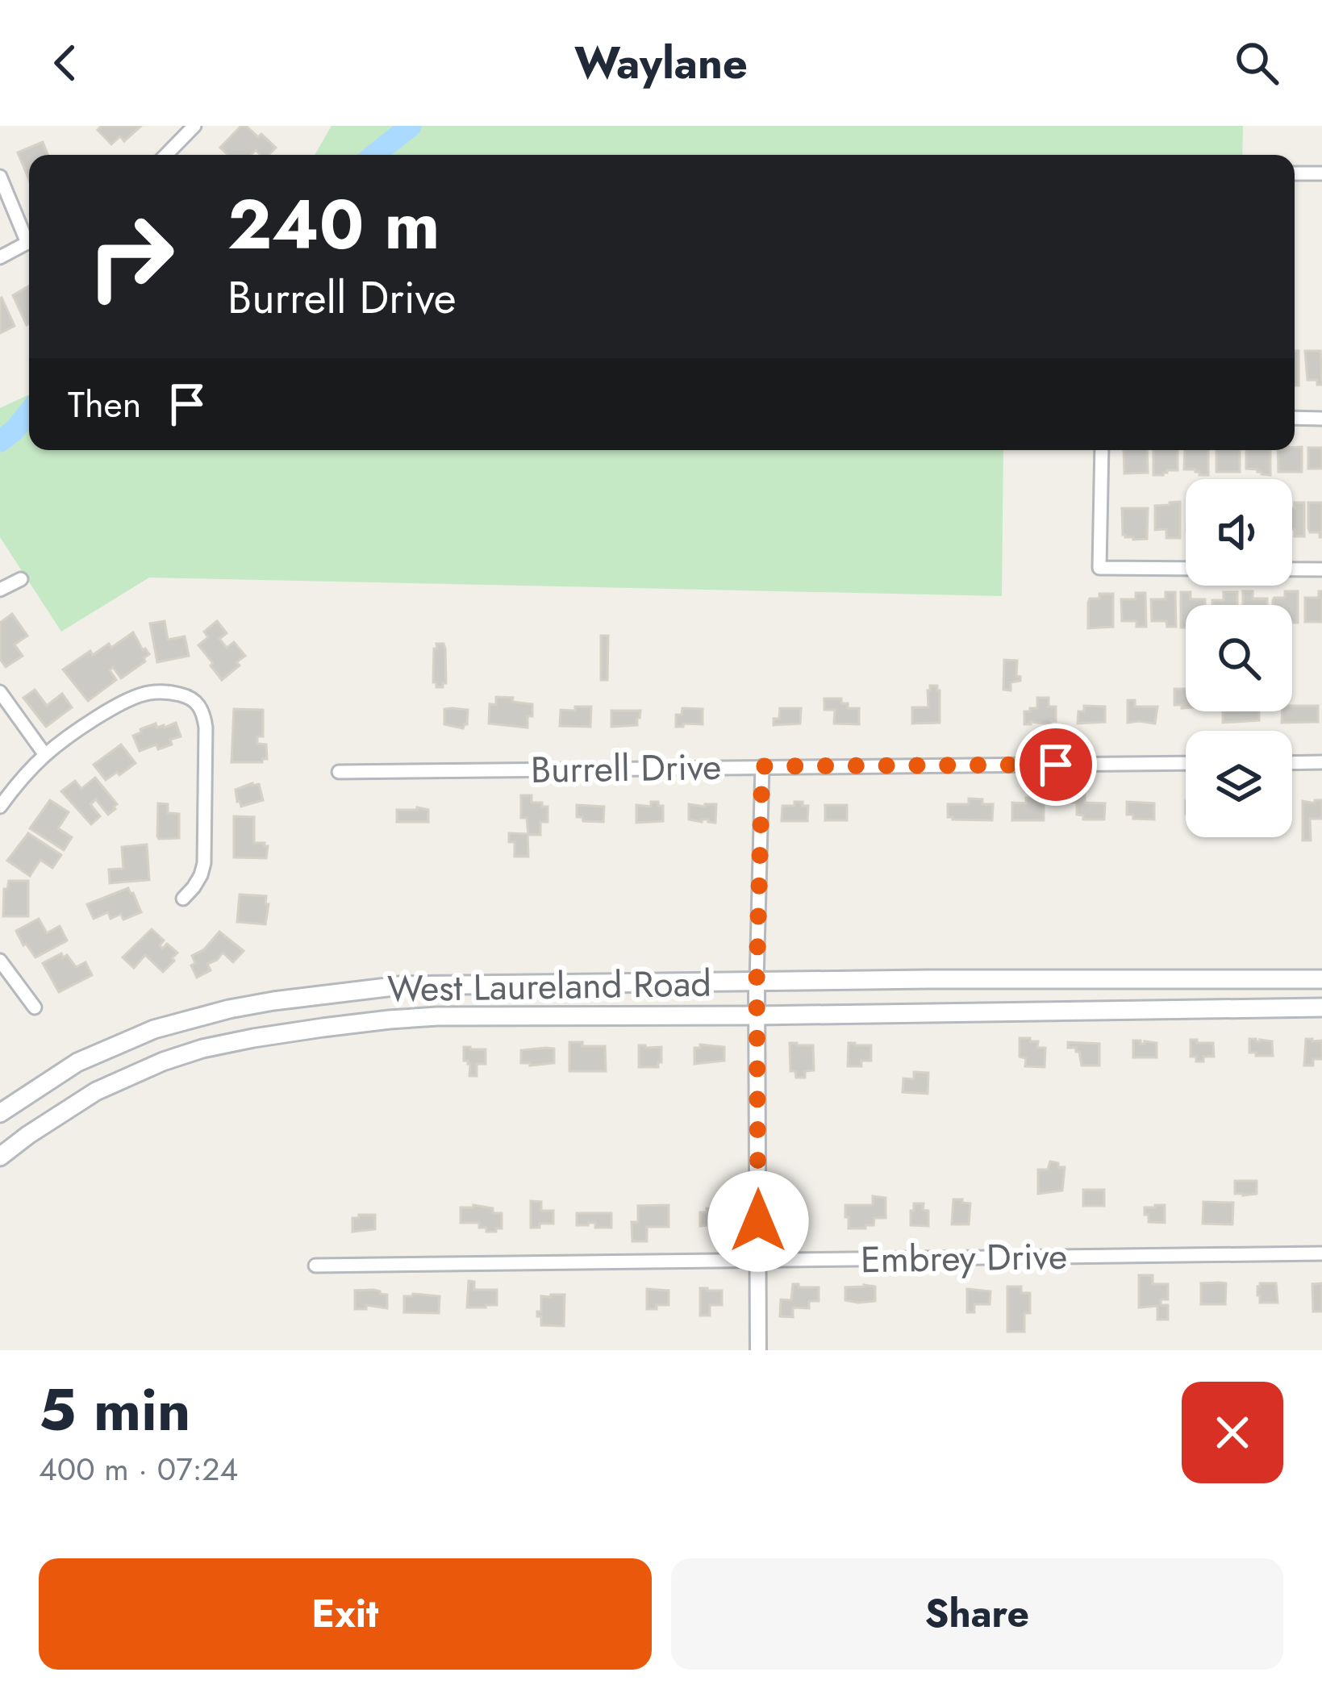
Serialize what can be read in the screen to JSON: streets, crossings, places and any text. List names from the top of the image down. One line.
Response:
{"streets":{"main road":["West Laureland Road"],"street":["Burrell Drive","Embrey Drive"]},"page":{"header":"Waylane","turn":["240 m","Burrell Drive"],"then":"Then","heading":["5 min","400 m · 07:24"],"buttons":["Exit","Share"]}}
